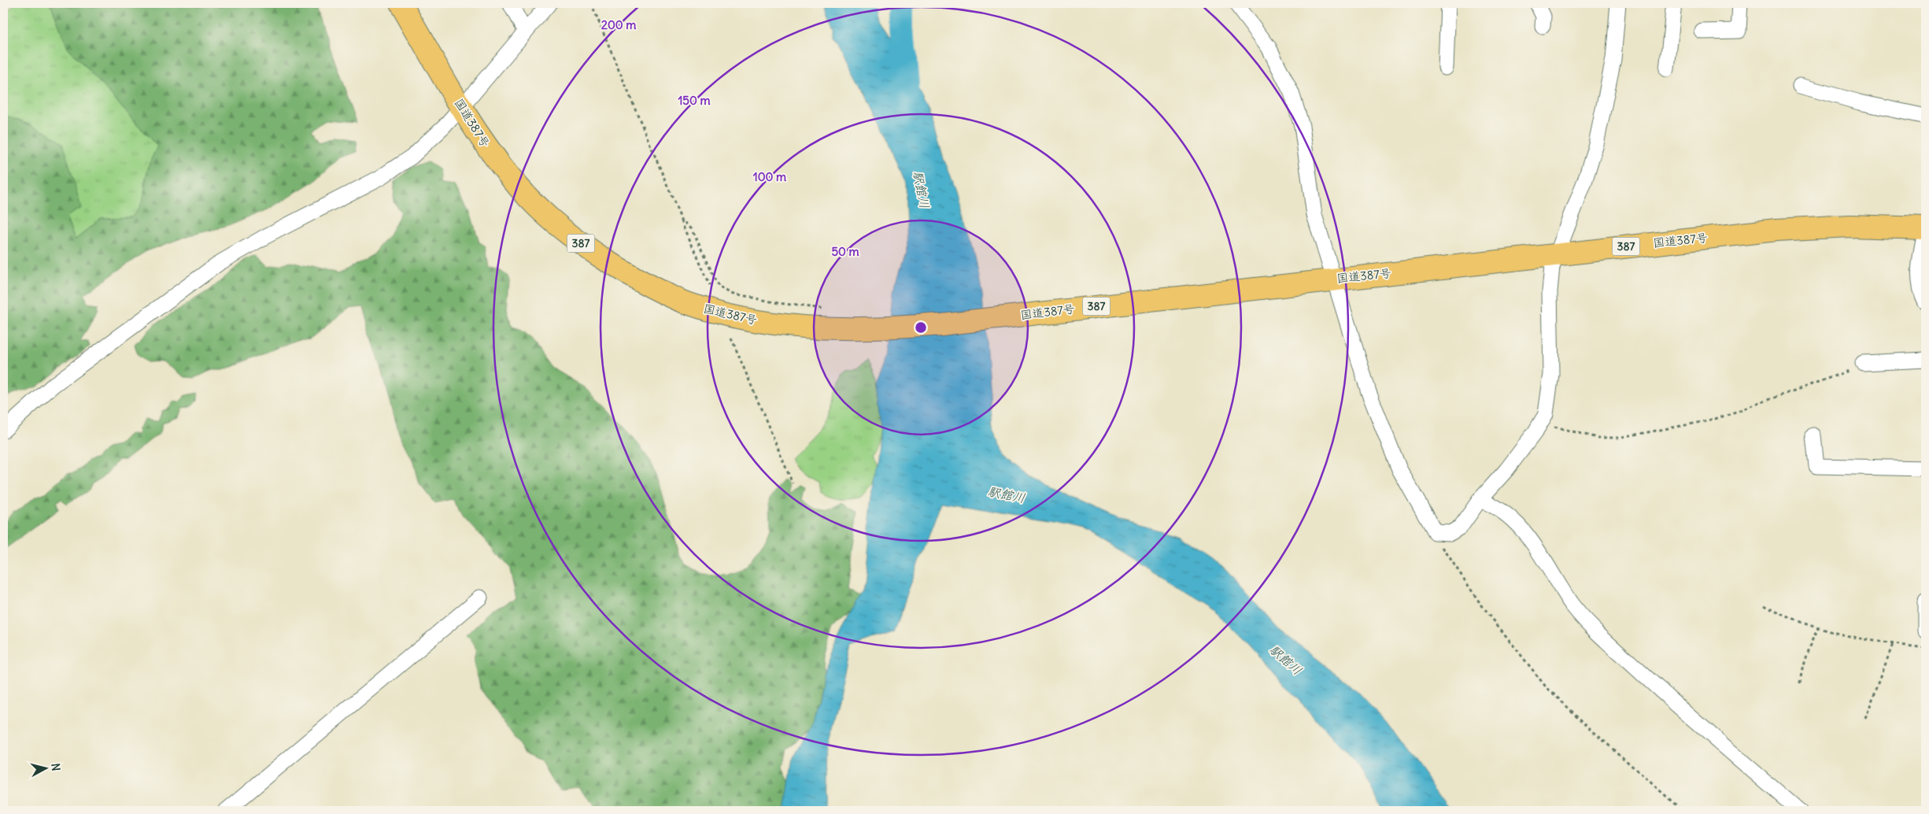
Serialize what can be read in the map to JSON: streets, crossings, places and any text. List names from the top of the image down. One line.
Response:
{"streets":{"highway":["国道387号","387"]},"water":["駅館川"],"north":"right","rings":["200 m","150 m","100 m","50 m"]}
